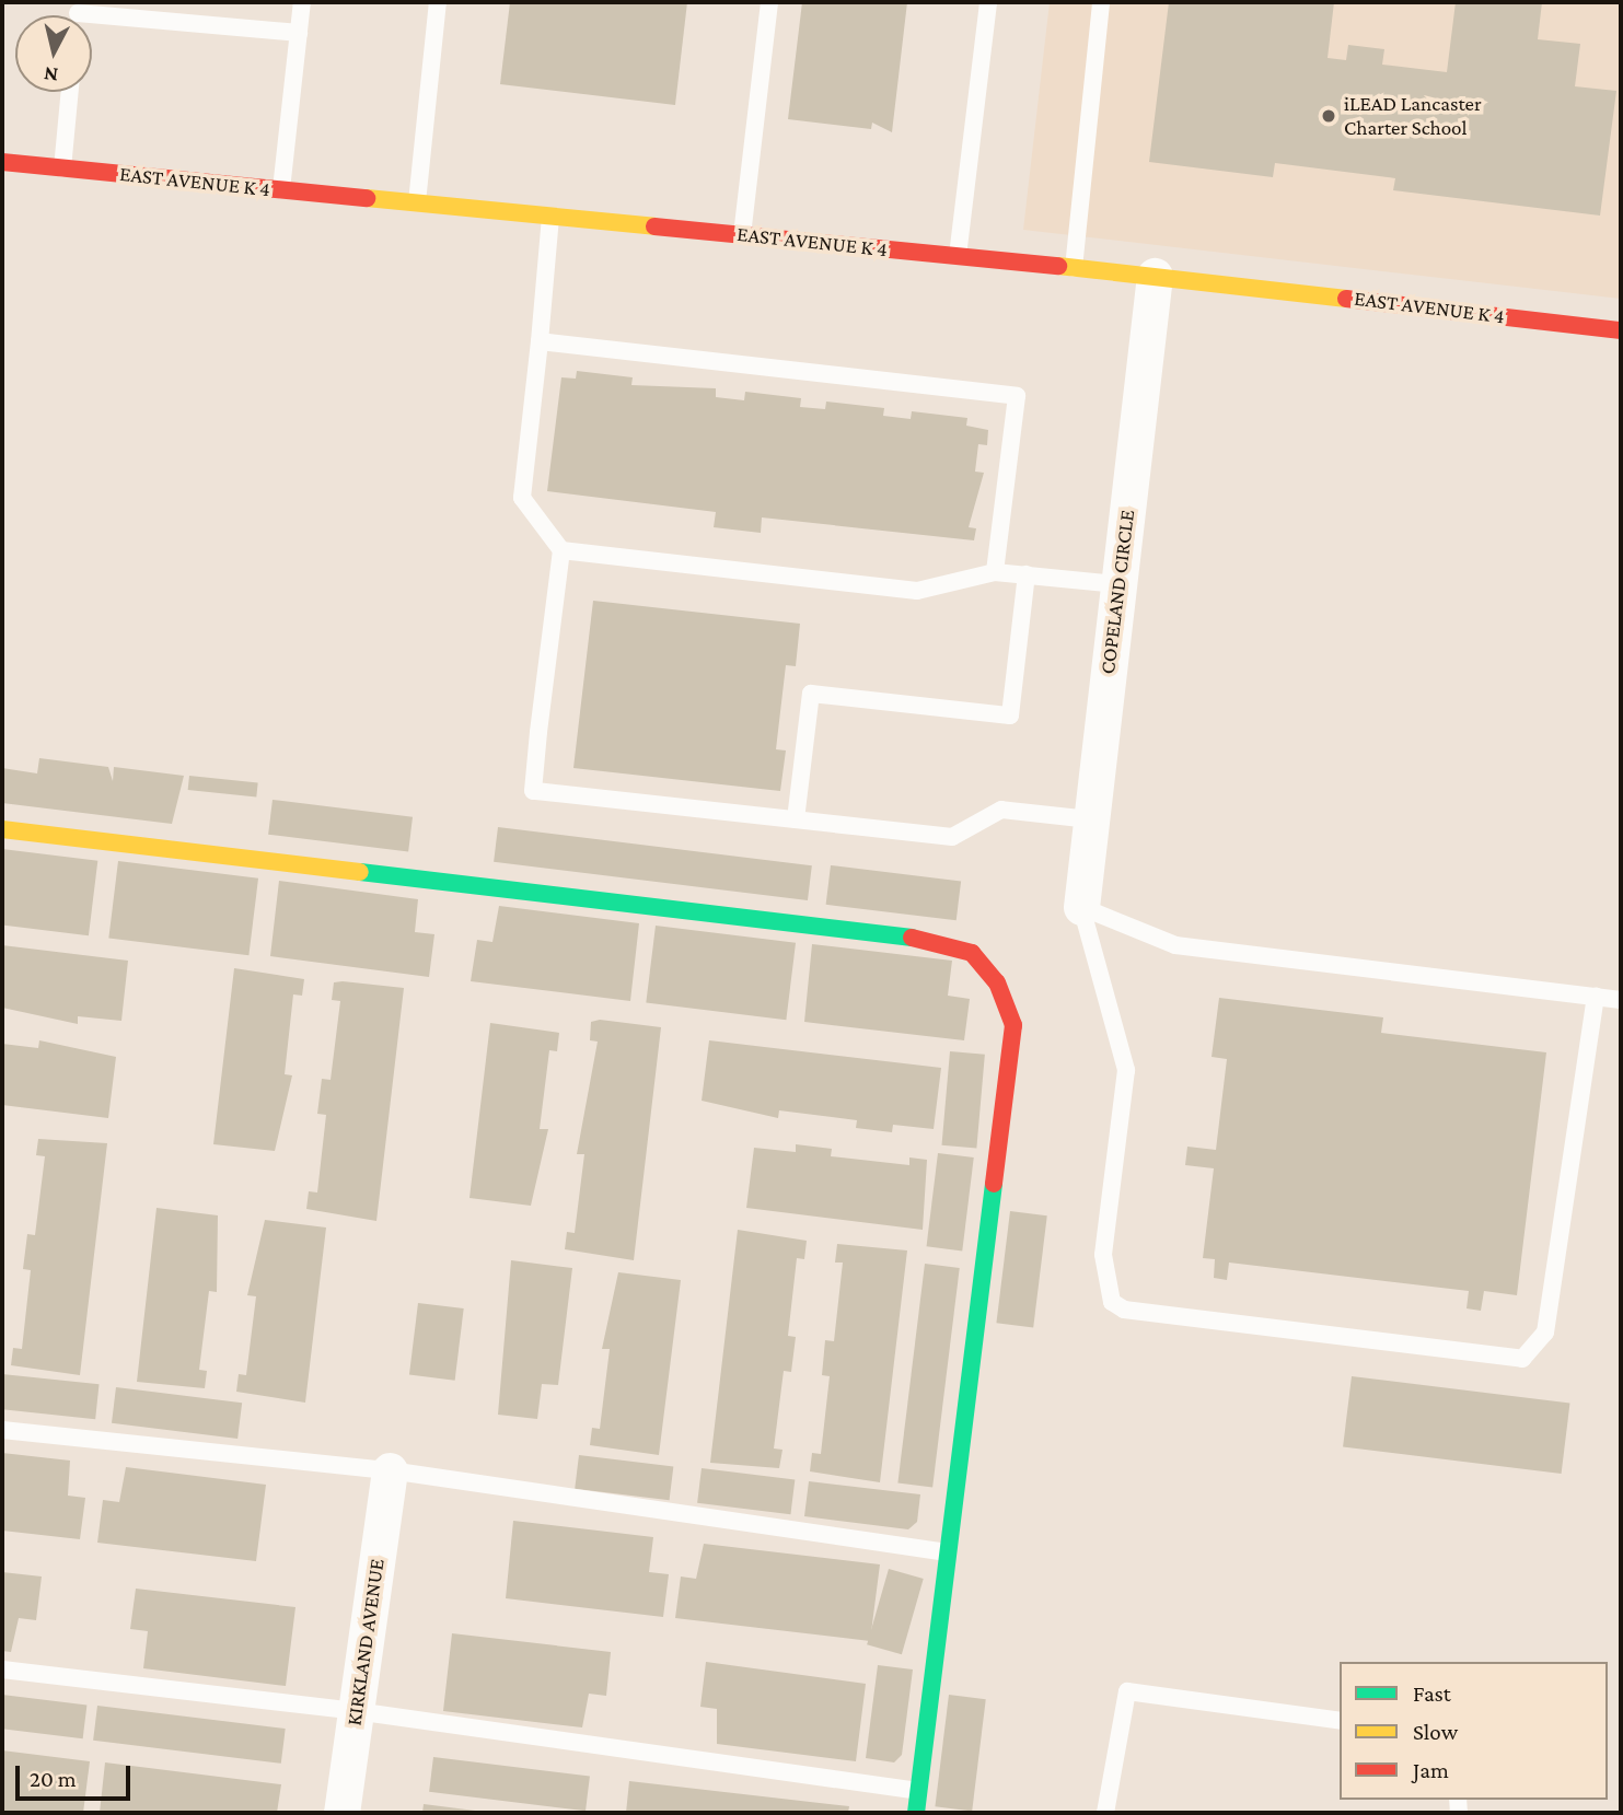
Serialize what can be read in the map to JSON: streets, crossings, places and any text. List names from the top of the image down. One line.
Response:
{"streets":{"street":["EAST AVENUE K 4","COPELAND CIRCLE","KIRKLAND AVENUE"]},"crossings":[["EAST AVENUE K 4","COPELAND CIRCLE"]],"places":["iLEAD Lancaster Charter School"],"legend":["Fast","Slow","Jam"],"scale_bar":"20 m","north":"bottom"}
